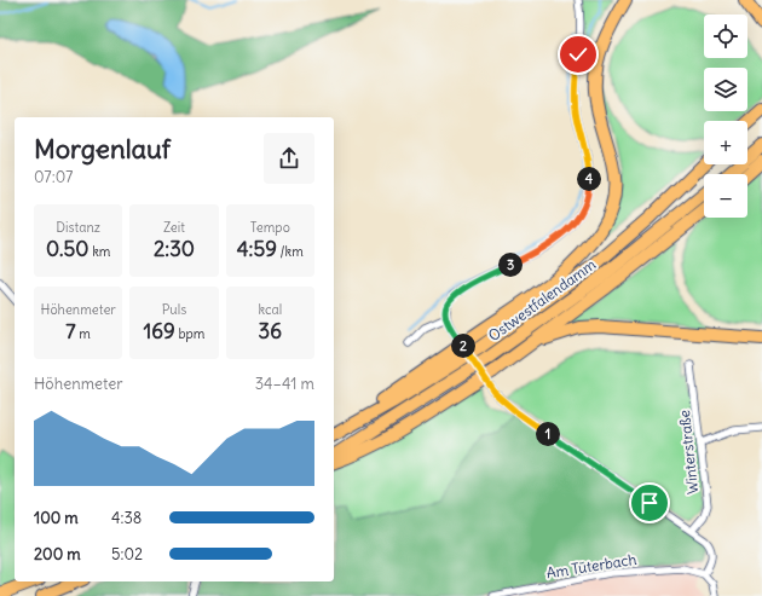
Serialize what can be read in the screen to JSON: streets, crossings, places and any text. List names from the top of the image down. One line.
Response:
{"streets":{"highway":["Ostwestfalendamm"],"street":["Winterstraße","Am Tüterbach"]},"page":{"map_buttons":["+","−"],"heading":["Morgenlauf","07:07"],"pins":["4","3","2","1"],"stats":[["Distanz","0.50 km"],["Zeit","2:30"],["Tempo","4:59 /km"],["Höhenmeter","7 m"],["Puls","169 bpm"],["kcal","36"]],"chart":["Höhenmeter","34–41 m"],"list":[{"name":"100 m","note":"4:38"},{"name":"200 m","note":"5:02"}]}}
